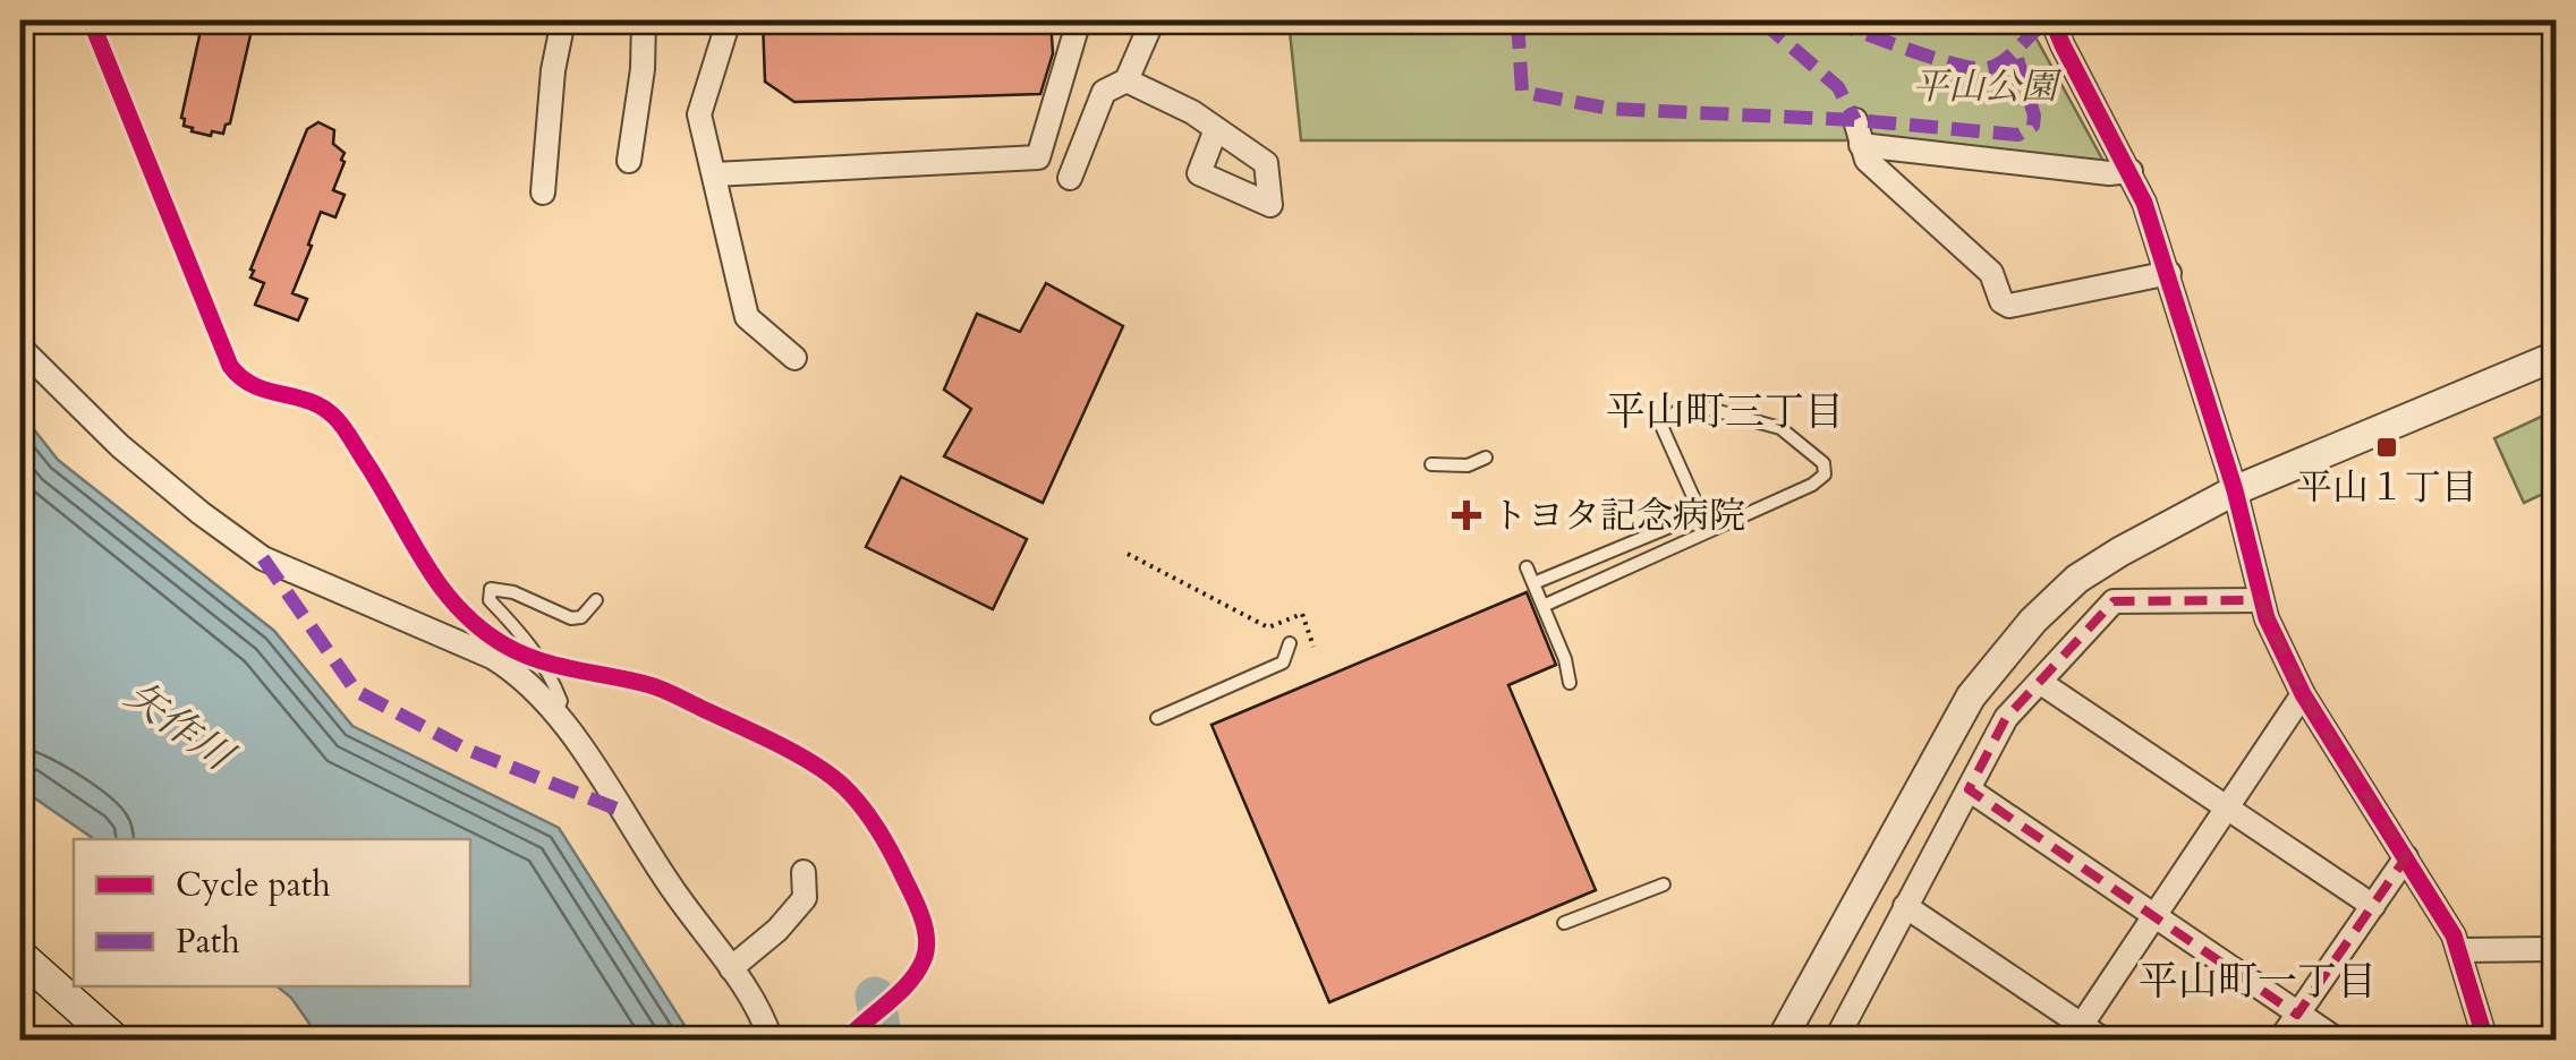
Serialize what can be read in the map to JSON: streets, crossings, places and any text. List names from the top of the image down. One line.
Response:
{"districts":["平山町三丁目","平山町一丁目"],"water":["矢作川"],"parks":["平山公園"],"places":{"transit":["平山１丁目"],"health":["トヨタ記念病院"]},"legend":["Cycle path","Path"]}
